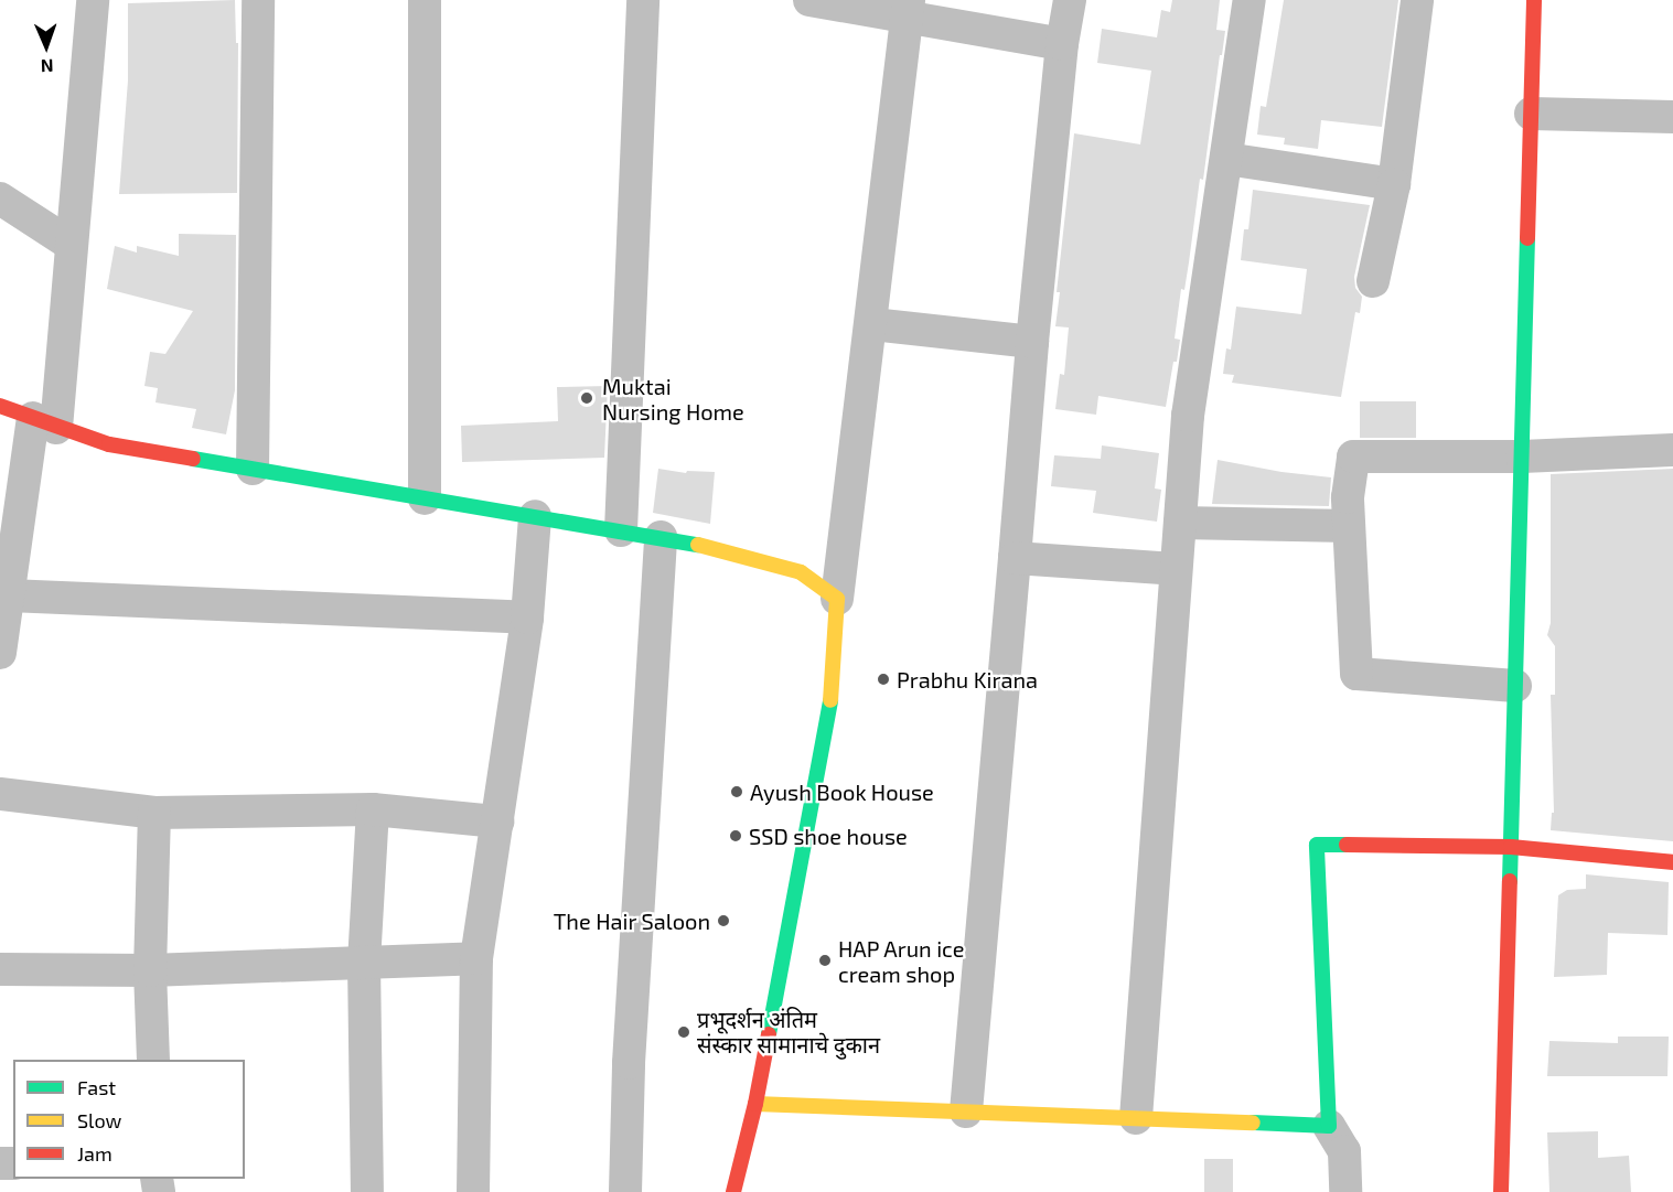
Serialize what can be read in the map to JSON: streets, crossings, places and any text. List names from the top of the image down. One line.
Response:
{"places":["Muktai Nursing Home","Prabhu Kirana","Ayush Book House","SSD shoe house","The Hair Saloon","HAP Arun ice cream shop","प्रभूदर्शन अंतिम संस्कार सामानाचे दुकान"],"legend":["Fast","Slow","Jam"],"north":"bottom"}
